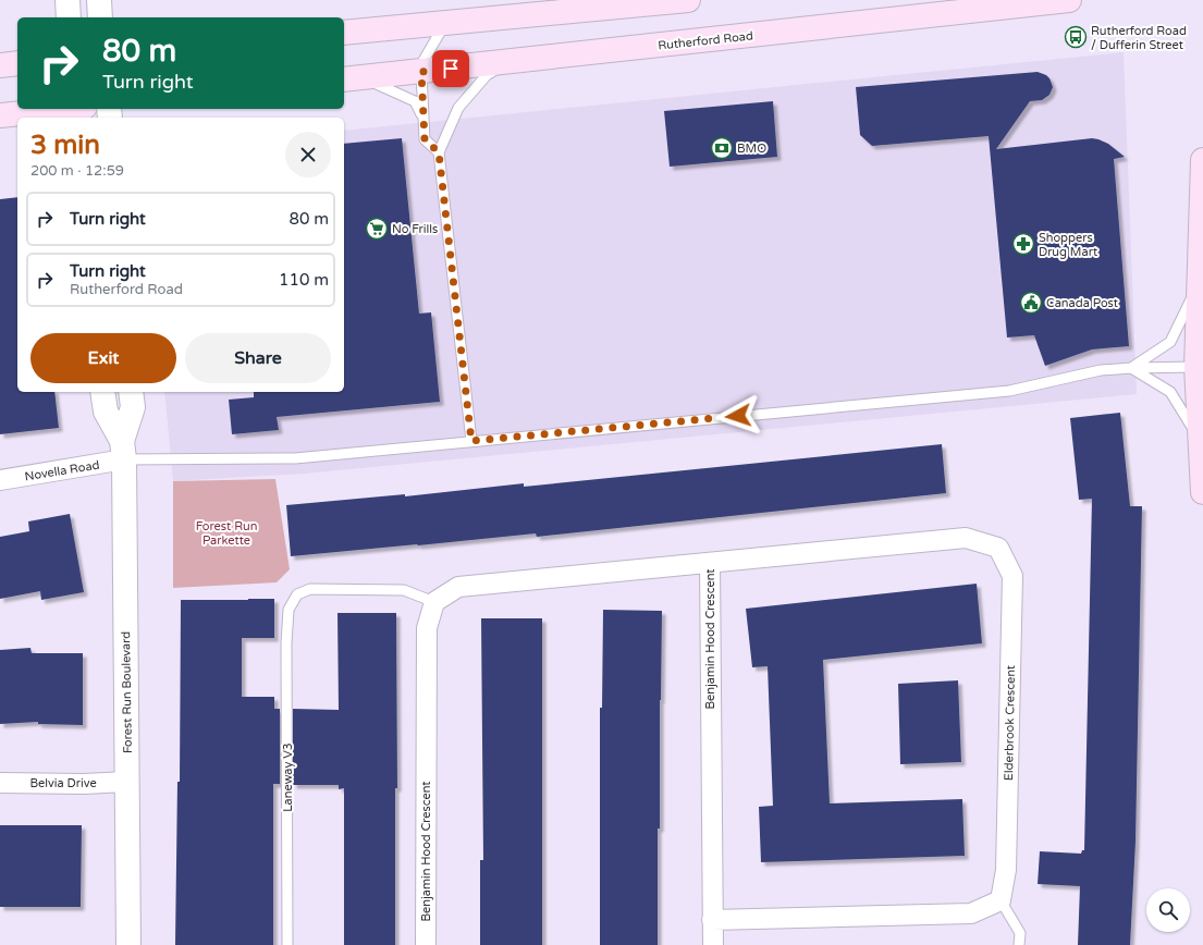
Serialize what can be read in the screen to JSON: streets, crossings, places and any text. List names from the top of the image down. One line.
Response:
{"streets":{"main road":["Rutherford Road"],"street":["Novella Road","Benjamin Hood Crescent","Forest Run Boulevard","Elderbrook Crescent","Belvia Drive"],"lane":["Laneway V3"]},"crossings":[["Novella Road","Forest Run Boulevard"],["Benjamin Hood Crescent","Elderbrook Crescent"],["Benjamin Hood Crescent","Laneway V3"],["Forest Run Boulevard","Belvia Drive"]],"parks":["Forest Run Parkette"],"places":{"bus stop":["Rutherford Road / Dufferin Street"],"bank":["BMO"],"supermarket":["No Frills"],"pharmacy":["Shoppers Drug Mart"],"public building":["Canada Post"]},"page":{"turn":["80 m","Turn right"],"heading":["3 min","200 m · 12:59"],"list":[{"name":"Turn right","value":"80 m"},{"name":"Turn right","note":"Rutherford Road","value":"110 m"}],"buttons":["Exit","Share"]}}
